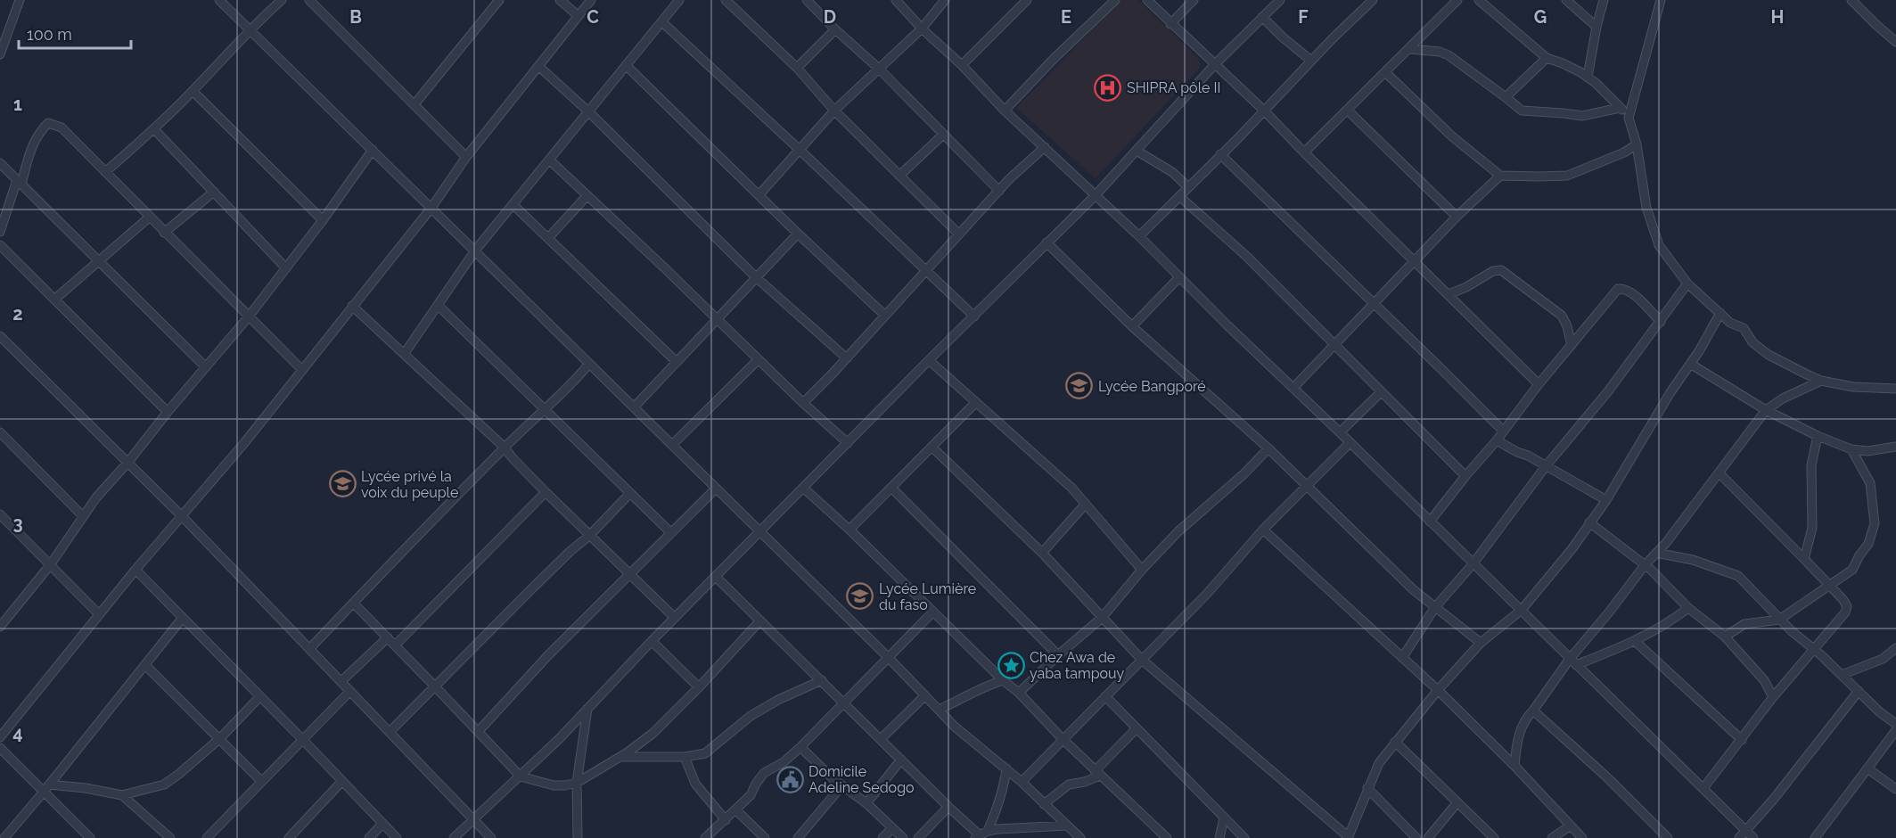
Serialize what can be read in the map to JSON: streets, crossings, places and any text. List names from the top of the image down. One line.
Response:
{"places":{"hospital":["SHIPRA pôle II"],"school or university":["Lycée Bangporé","Lycée privé la voix du peuple","Lycée Lumière du faso"],"place":["Chez Awa de yaba tampouy"],"public building":["Domicile Adeline Sedogo"]},"scale_bar":"100 m","grid":{"columns":["B","C","D","E","F","G","H"],"rows":["1","2","3","4"]}}
